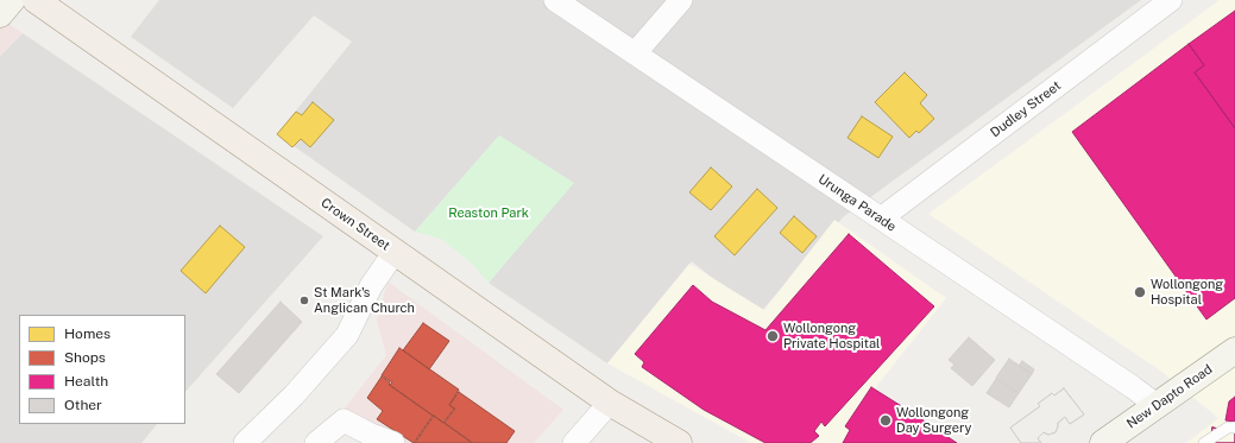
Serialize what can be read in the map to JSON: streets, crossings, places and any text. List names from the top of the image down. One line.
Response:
{"streets":{"main road":["Crown Street","New Dapto Road"],"street":["Dudley Street","Urunga Parade"]},"crossings":[["Dudley Street","Urunga Parade"],["Urunga Parade","New Dapto Road"]],"parks":["Reaston Park"],"places":["Wollongong Hospital","St Mark's Anglican Church","Wollongong Private Hospital","Wollongong Day Surgery"],"legend":["Homes","Shops","Health","Other"]}
